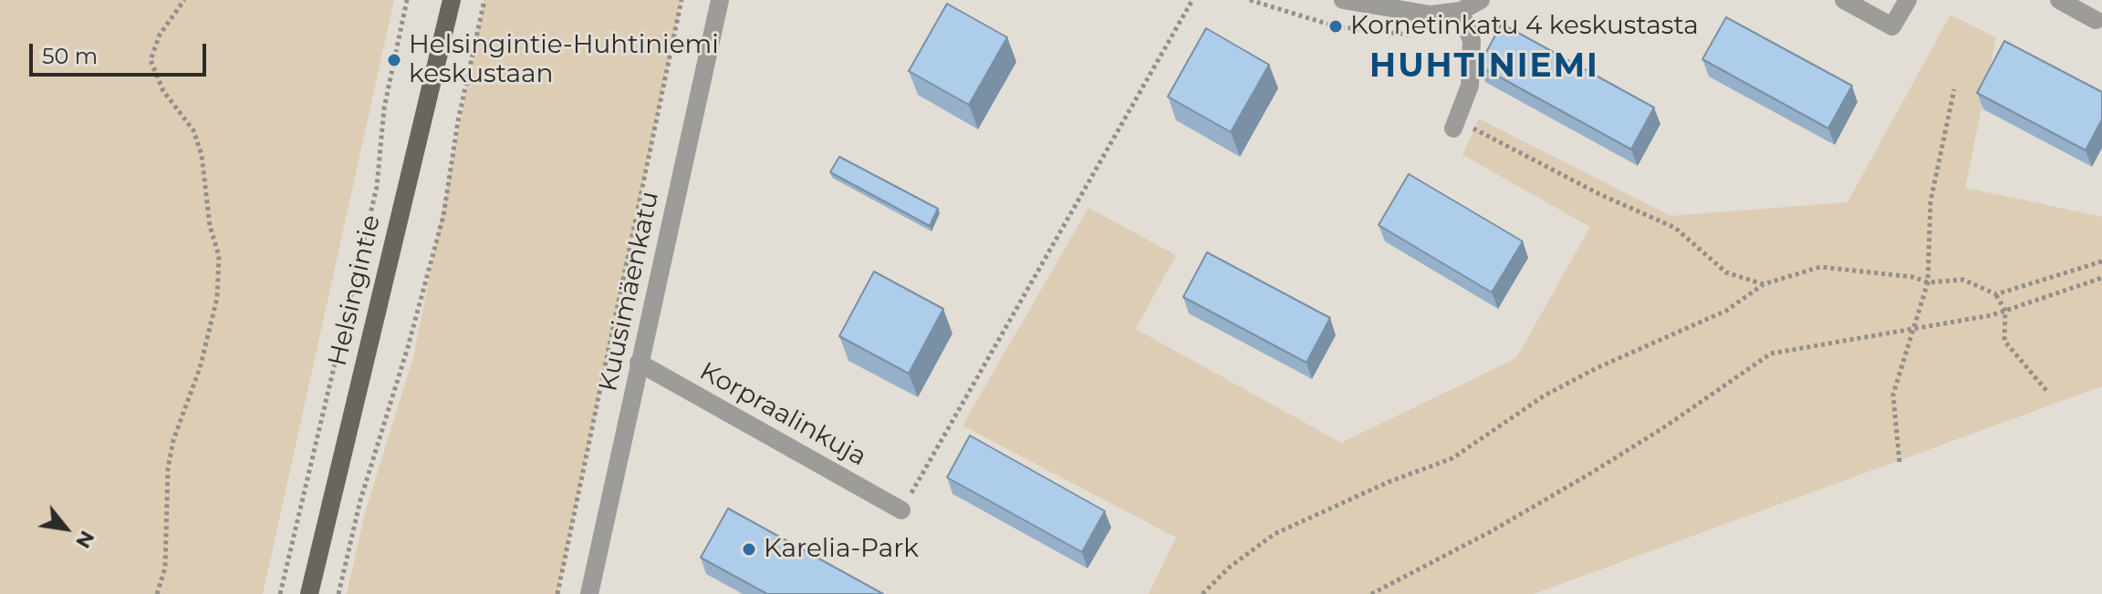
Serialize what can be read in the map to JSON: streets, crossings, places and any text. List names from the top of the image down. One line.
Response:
{"streets":{"main road":["Helsingintie"],"street":["Kuusimäenkatu","Korpraalinkuja"]},"crossings":[["Kuusimäenkatu","Korpraalinkuja"]],"districts":["HUHTINIEMI"],"places":["Kornetinkatu 4 keskustasta","Helsingintie-Huhtiniemi keskustaan","Karelia-Park"],"scale_bar":"50 m","north":"bottom right"}
